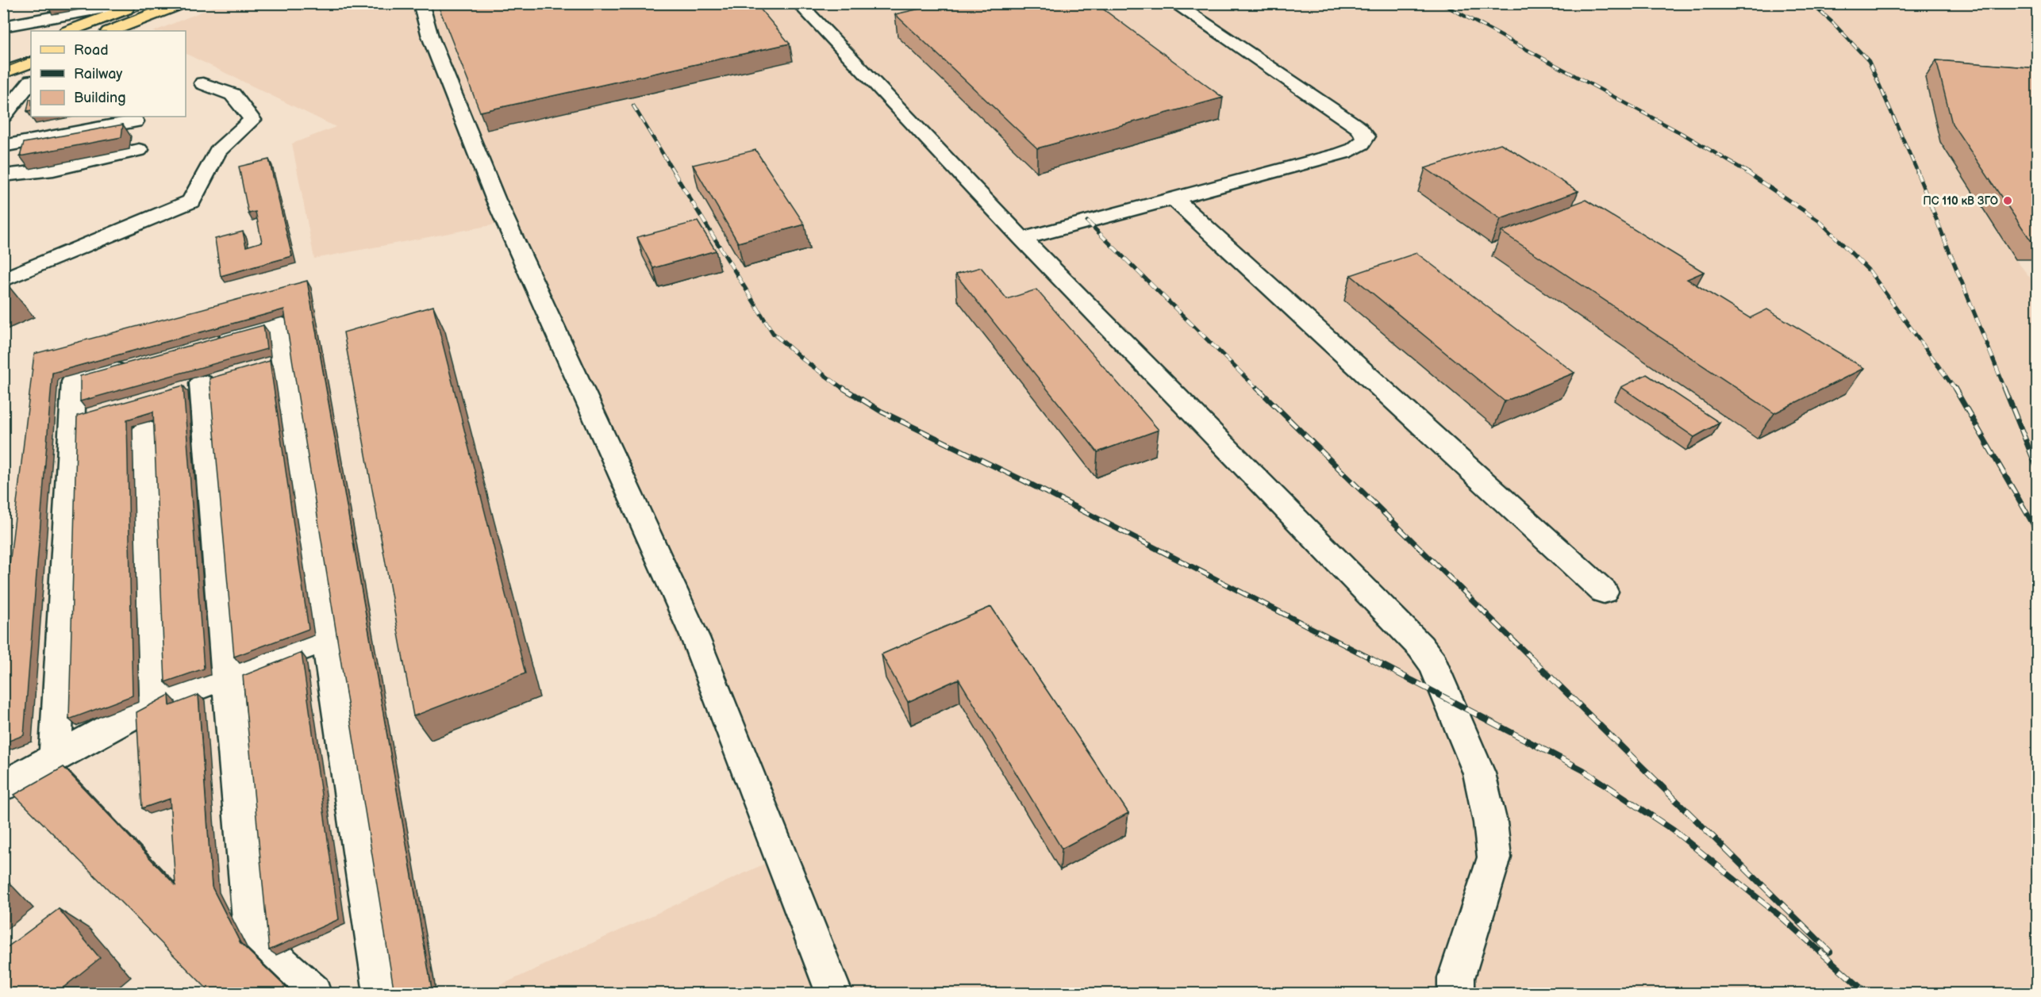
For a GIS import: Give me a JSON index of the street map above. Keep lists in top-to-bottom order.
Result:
{
  "places": ["ПС 110 кВ ЗГО"],
  "legend": ["Road", "Railway", "Building"]
}
